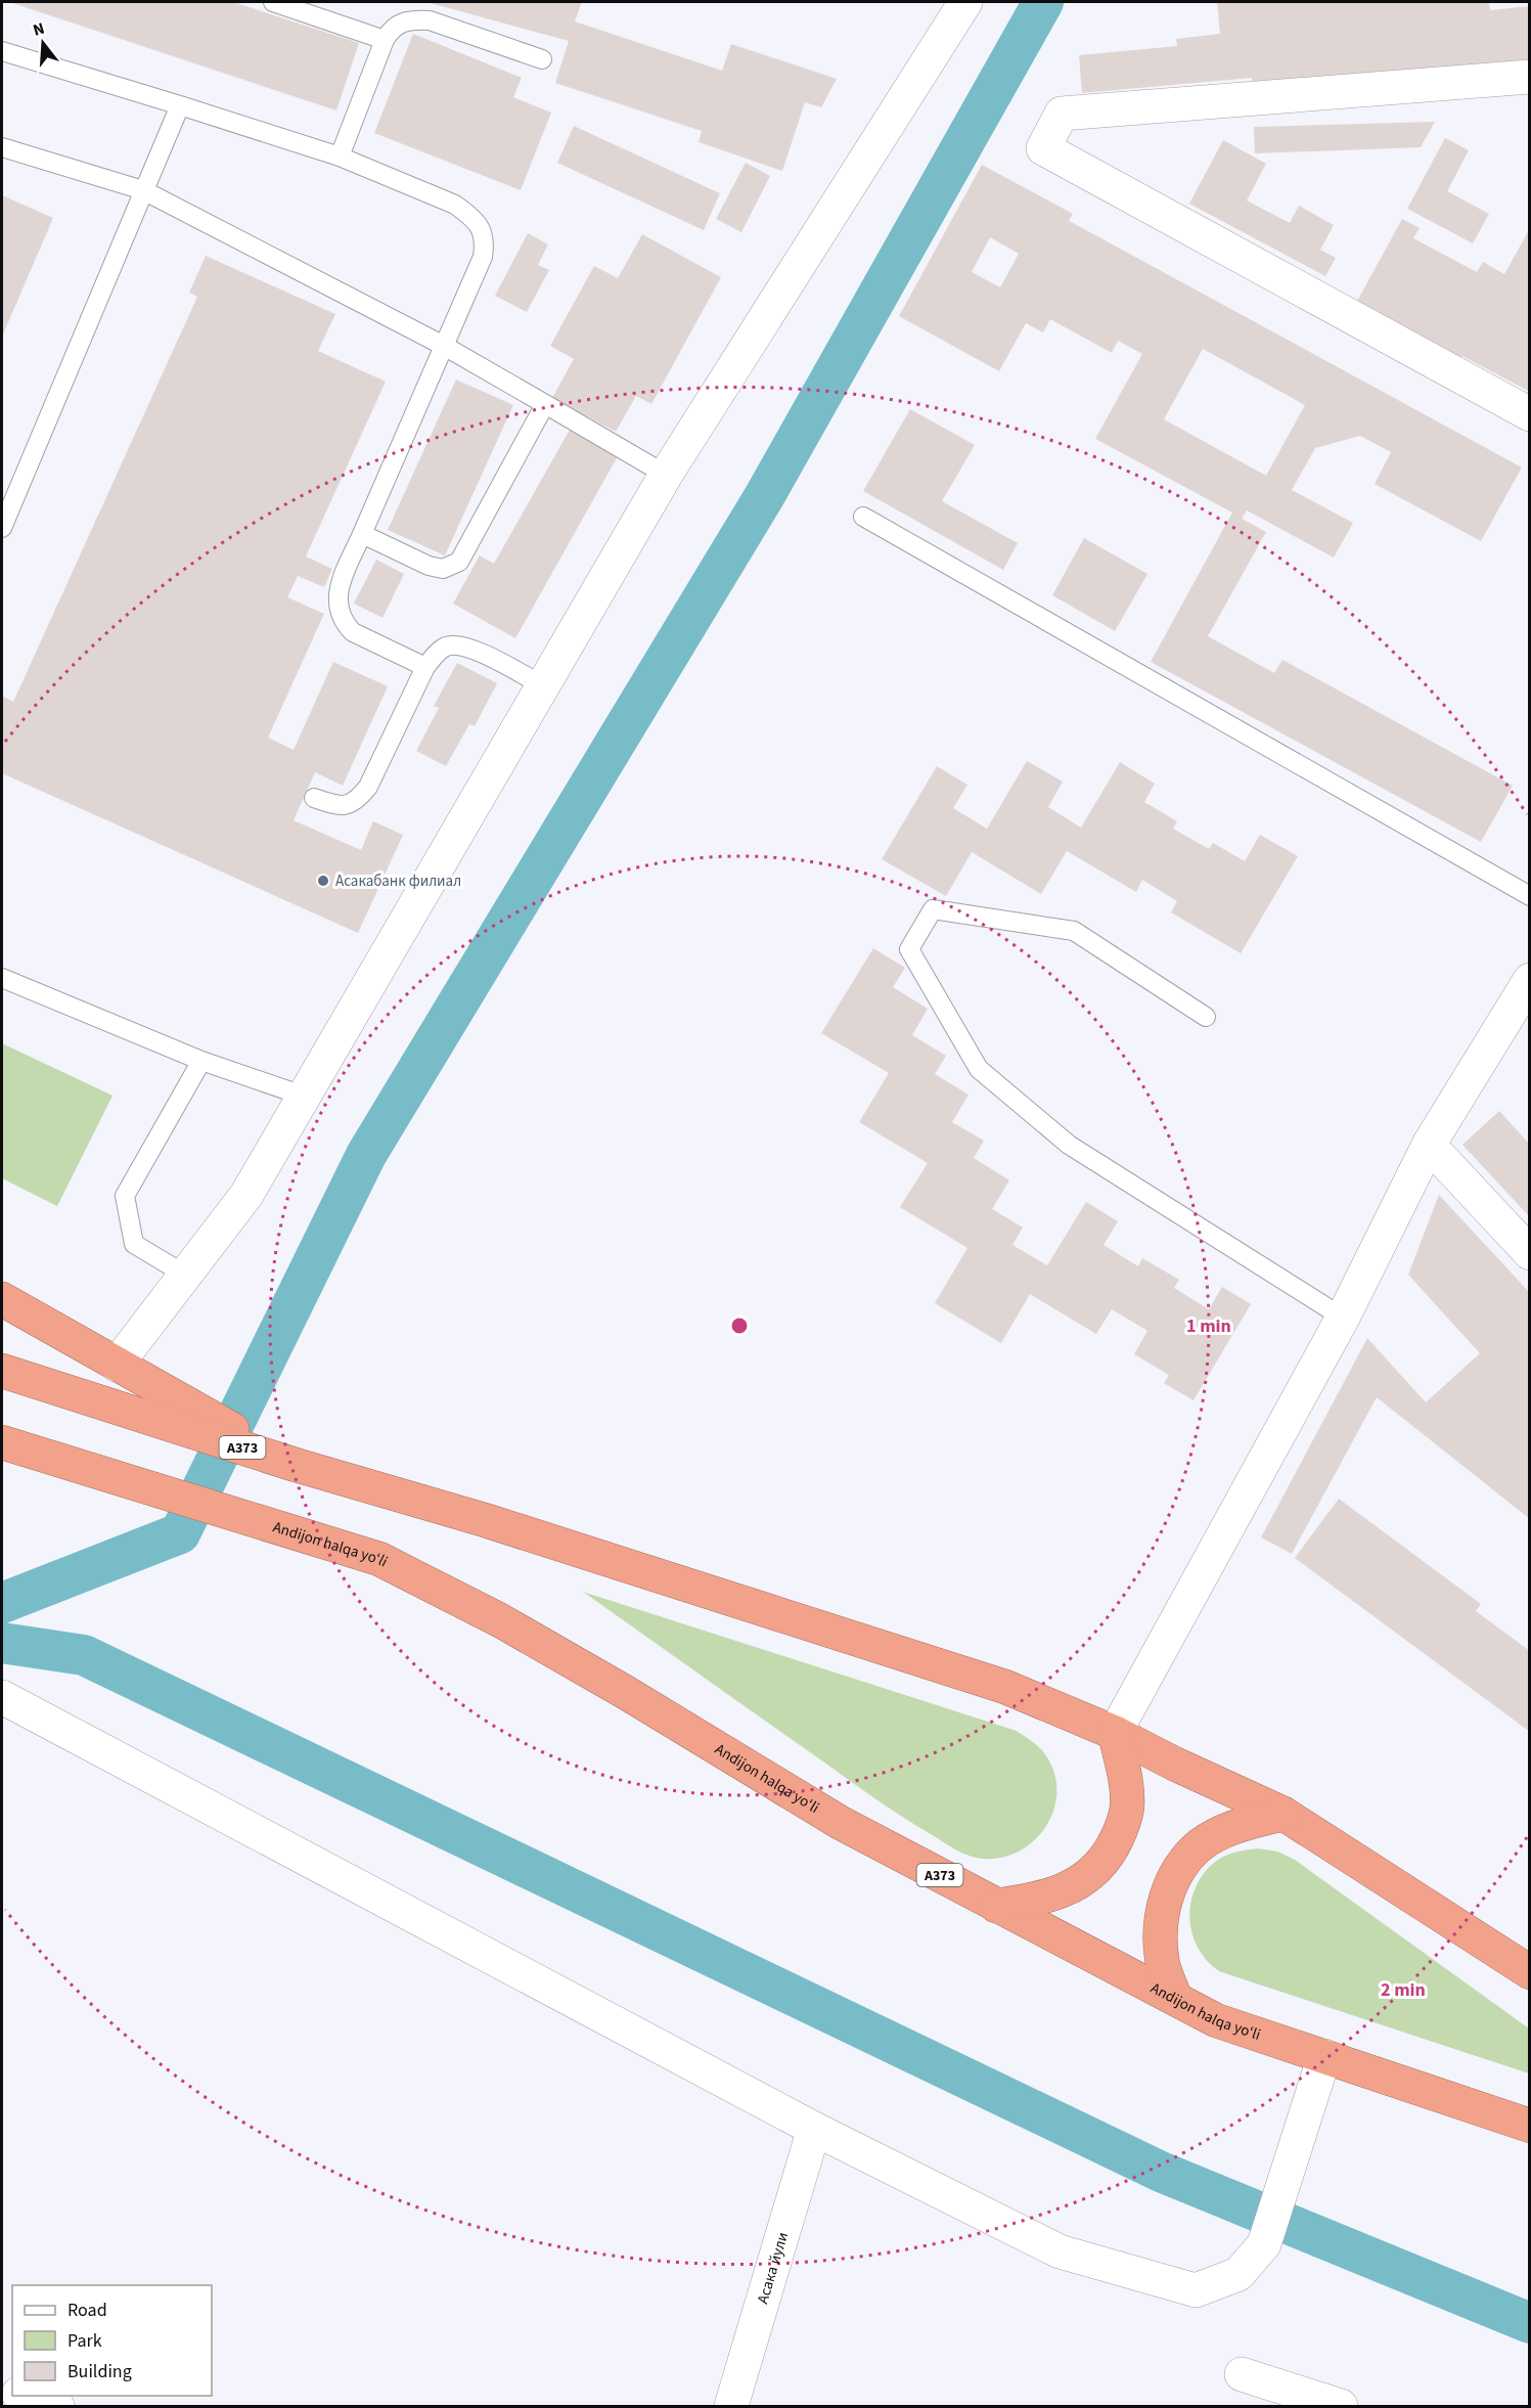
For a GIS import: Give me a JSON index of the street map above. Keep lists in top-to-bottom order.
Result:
{
  "streets": {
    "highway": ["A373", "Andijon halqa yo‘li"],
    "street": ["Асака йули"]
  },
  "places": ["Асакабанк филиал"],
  "legend": ["Road", "Park", "Building"],
  "north": "top",
  "rings": ["1 min", "2 min"]
}
